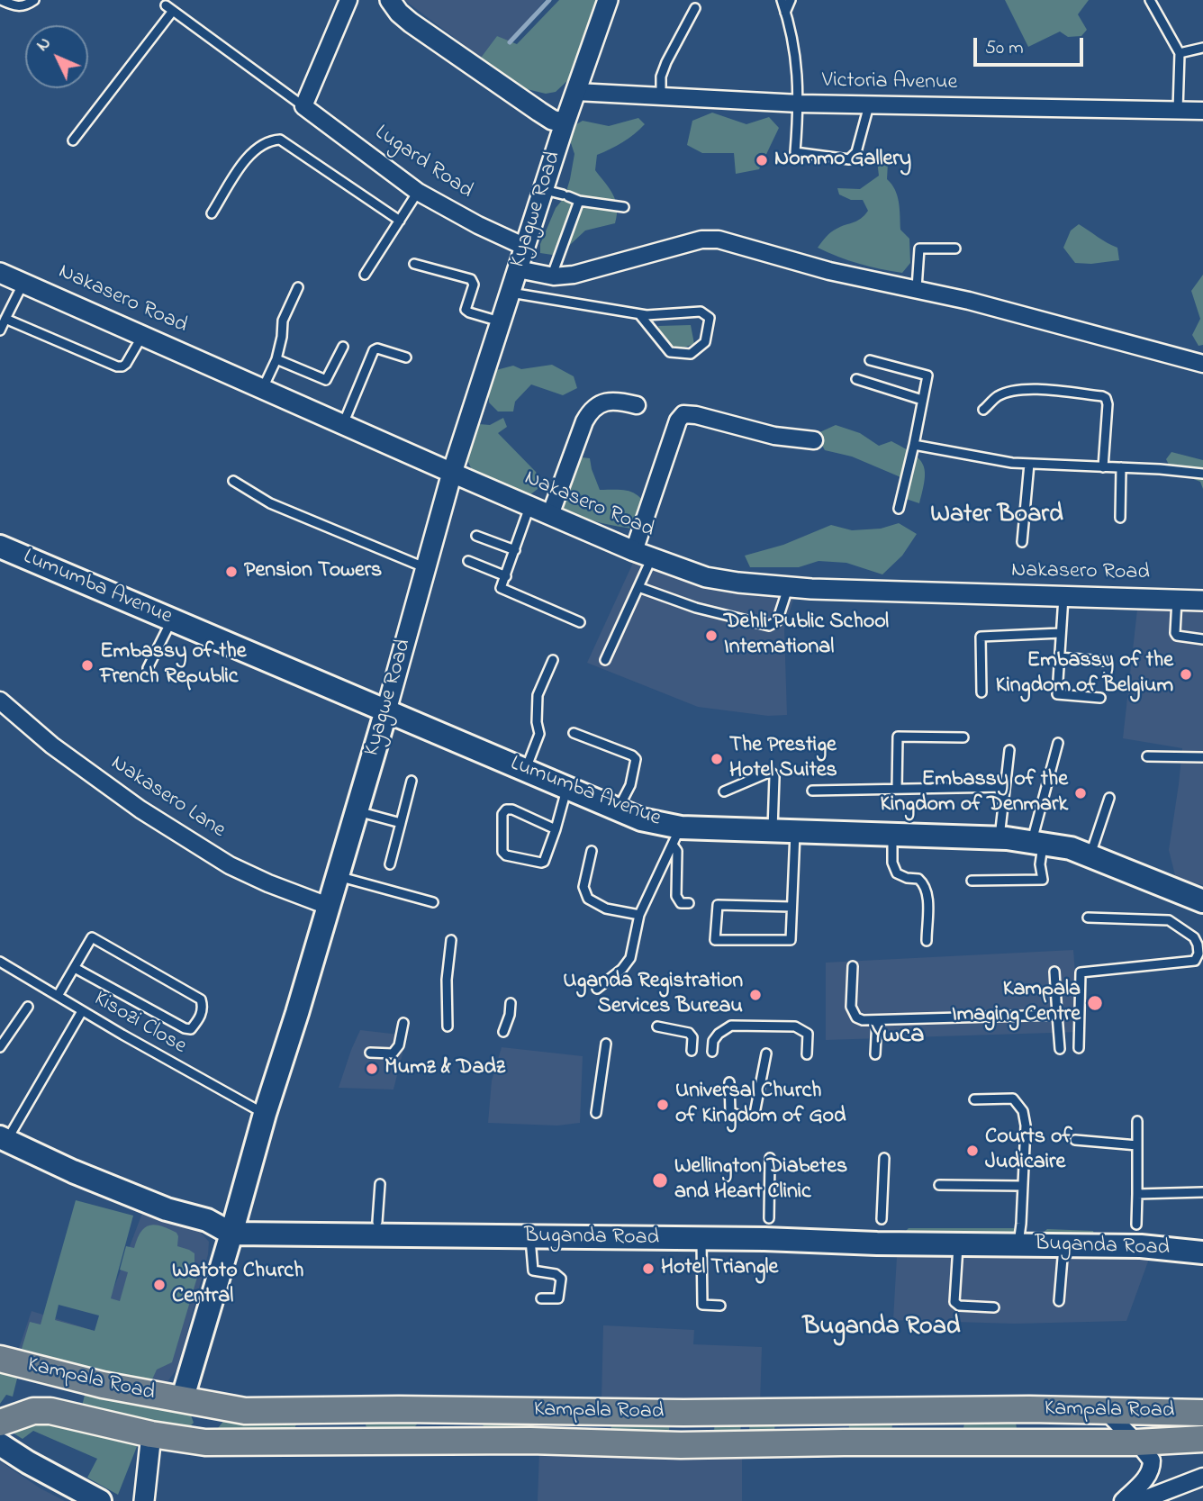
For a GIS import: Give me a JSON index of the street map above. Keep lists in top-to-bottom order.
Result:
{
  "streets": {
    "main road": [
      "Kyagwe Road",
      "Lumumba Avenue",
      "Buganda Road",
      "Kampala Road"
    ],
    "street": [
      "Victoria Avenue",
      "Lugard Road",
      "Nakasero Road",
      "Nakasero Lane"
    ],
    "lane": ["Kisozi Close"]
  },
  "crossings": [
    ["Victoria Avenue", "Kyagwe Road"],
    ["Lugard Road", "Kyagwe Road"],
    ["Kyagwe Road", "Nakasero Road"],
    ["Kyagwe Road", "Lumumba Avenue"],
    ["Kyagwe Road", "Nakasero Lane"],
    ["Kyagwe Road", "Kisozi Close"],
    ["Kyagwe Road", "Buganda Road"],
    ["Kyagwe Road", "Kampala Road"]
  ],
  "districts": ["Water Board", "Ywca", "Buganda Road"],
  "places": [
    "Nommo Gallery",
    "Pension Towers",
    "Dehli Public School International",
    "Embassy of the French Republic",
    "Embassy of the Kingdom of Belgium",
    "The Prestige Hotel Suites",
    "Embassy of the Kingdom of Denmark",
    "Uganda Registration Services Bureau",
    "Kampala Imaging Centre",
    "Mumz & Dadz",
    "Universal Church of Kingdom of God",
    "Courts of Judicaire",
    "Wellington Diabetes and Heart Clinic",
    "Hotel Triangle",
    "Watoto Church Central"
  ],
  "scale_bar": "50 m",
  "north": "top left"
}
